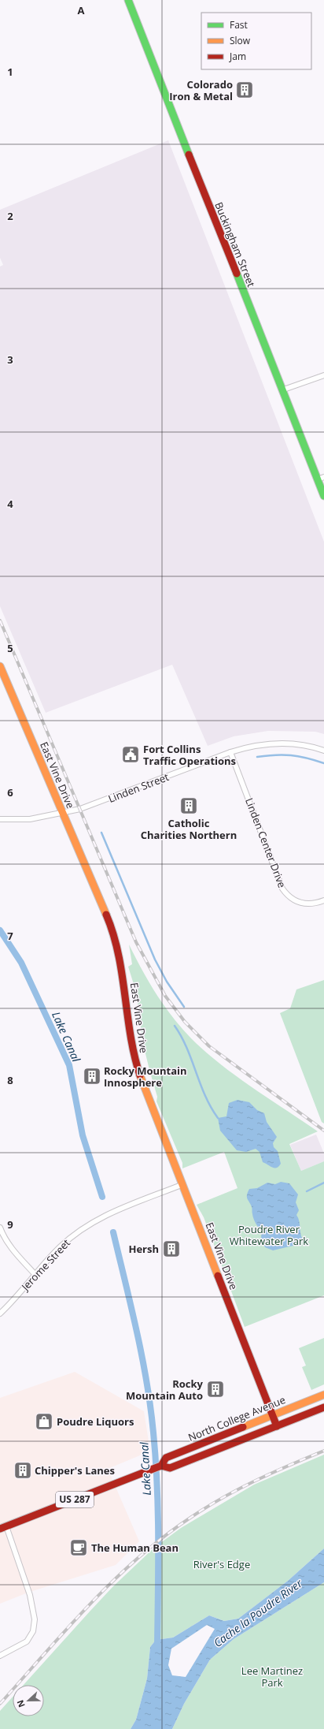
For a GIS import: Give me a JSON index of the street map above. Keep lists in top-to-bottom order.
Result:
{
  "streets": {
    "main road": [
      "Buckingham Street",
      "East Vine Drive",
      "North College Avenue",
      "US 287"
    ],
    "street": ["Linden Street", "Linden Center Drive", "Jerome Street"]
  },
  "crossings": [
    ["East Vine Drive", "Linden Street"],
    ["East Vine Drive", "Jerome Street"],
    ["East Vine Drive", "North College Avenue"],
    ["Linden Street", "Linden Center Drive"]
  ],
  "water": ["Lake Canal", "Cache la Poudre River"],
  "parks": ["Poudre River Whitewater Park", "River's Edge", "Lee Martinez Park"],
  "places": {
    "building": [
      "Colorado Iron & Metal",
      "Catholic Charities Northern",
      "Rocky Mountain Innosphere",
      "Hersh",
      "Rocky Mountain Auto",
      "Chipper's Lanes"
    ],
    "public building": ["Fort Collins Traffic Operations"],
    "shop": ["Poudre Liquors"],
    "cafe": ["The Human Bean"]
  },
  "legend": ["Fast", "Slow", "Jam"],
  "north": "left",
  "grid": {
    "columns": ["A"],
    "rows": [
      "1",
      "2",
      "3",
      "4",
      "5",
      "6",
      "7",
      "8",
      "9"
    ]
  }
}
